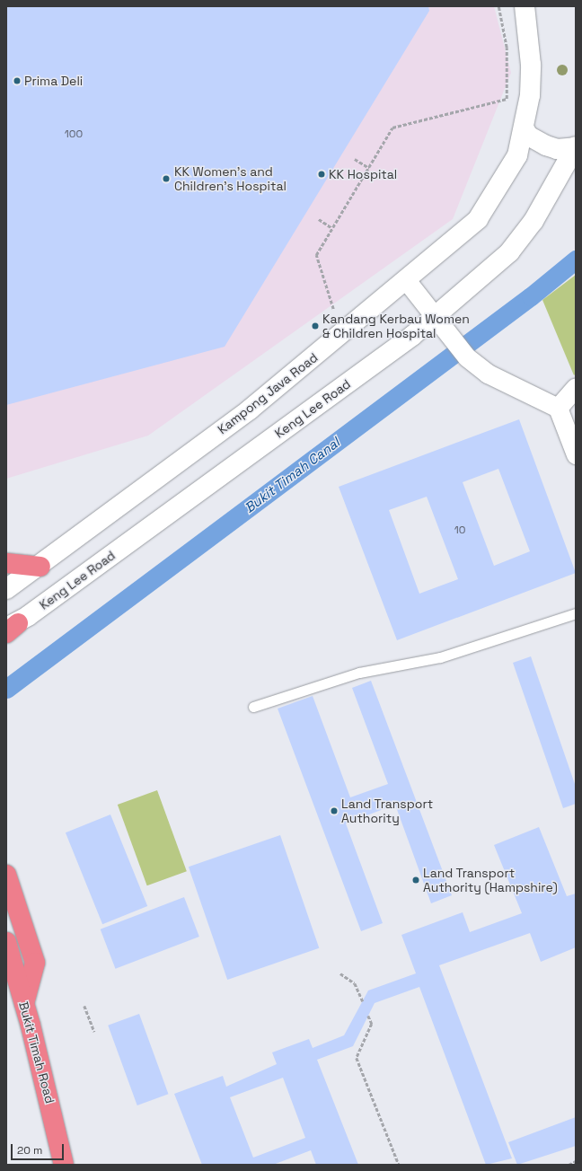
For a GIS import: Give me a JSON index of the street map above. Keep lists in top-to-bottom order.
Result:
{
  "streets": {
    "highway": ["Bukit Timah Road"],
    "main road": ["Kampong Java Road", "Keng Lee Road"]
  },
  "water": ["Bukit Timah Canal"],
  "places": [
    "Prima Deli",
    "KK Hospital",
    "KK Women's and Children's Hospital",
    "Kandang Kerbau Women & Children Hospital",
    "Land Transport Authority",
    "Land Transport Authority (Hampshire)"
  ],
  "house_numbers": ["100", "10"],
  "scale_bar": "20 m"
}
